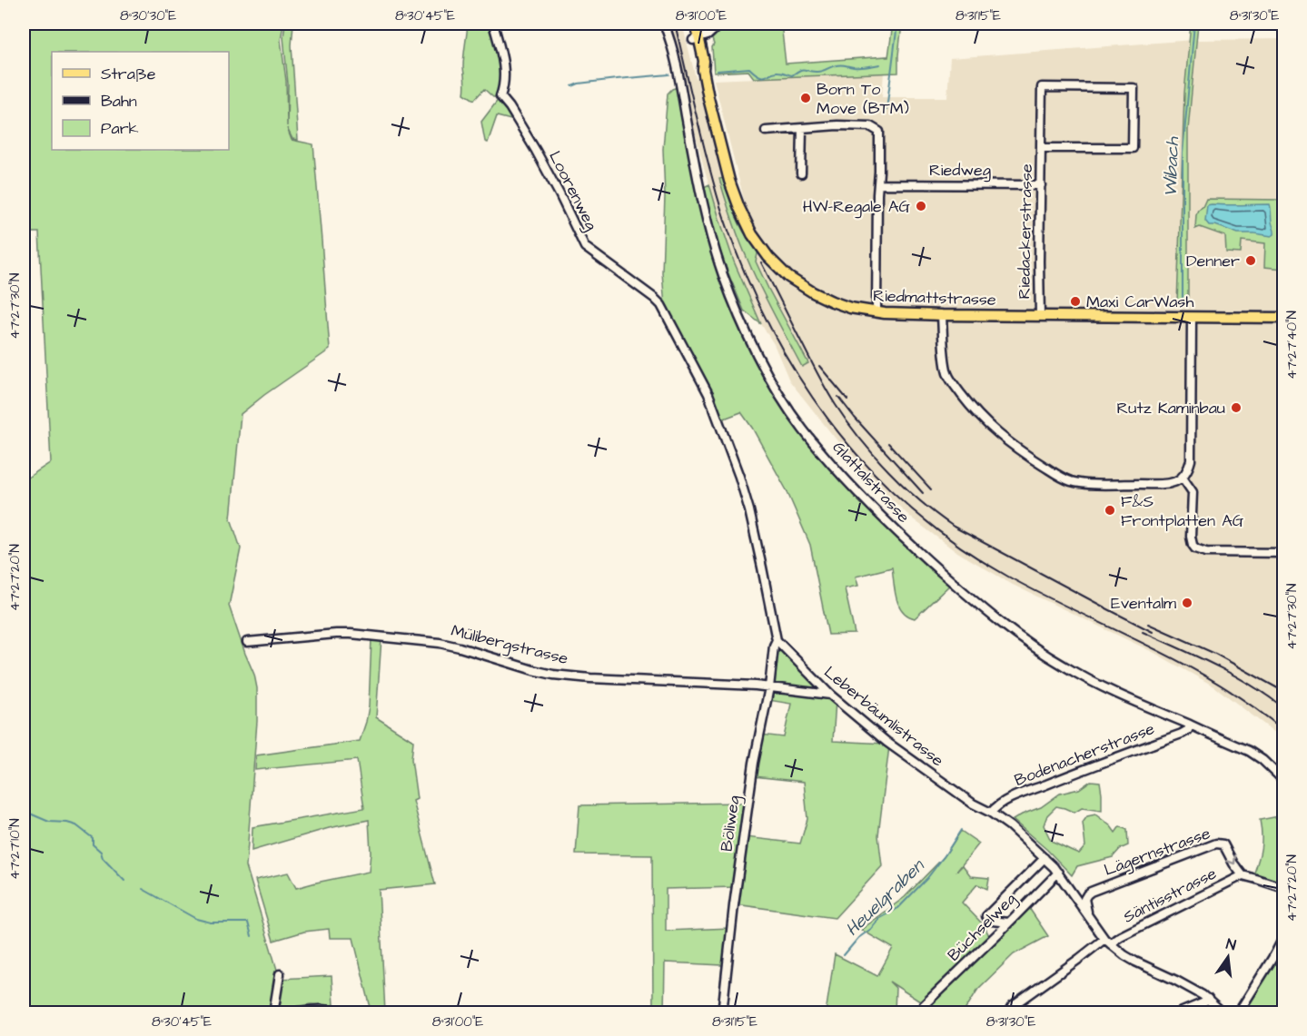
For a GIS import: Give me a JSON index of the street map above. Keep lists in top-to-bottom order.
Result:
{
  "streets": {
    "main road": ["Riedmattstrasse"],
    "street": [
      "Riedweg",
      "Loorenweg",
      "Riedackerstrasse",
      "Glattalstrasse",
      "Mülibergstrasse",
      "Leberbäumlistrasse",
      "Bodenacherstrasse",
      "Böliweg",
      "Lägernstrasse",
      "Säntisstrasse",
      "Büchselweg"
    ]
  },
  "crossings": [
    ["Riedweg", "Riedackerstrasse"],
    ["Loorenweg", "Leberbäumlistrasse"],
    ["Loorenweg", "Böliweg"],
    ["Riedackerstrasse", "Riedmattstrasse"],
    ["Glattalstrasse", "Bodenacherstrasse"],
    ["Mülibergstrasse", "Leberbäumlistrasse"],
    ["Mülibergstrasse", "Böliweg"],
    ["Leberbäumlistrasse", "Bodenacherstrasse"],
    ["Leberbäumlistrasse", "Böliweg"],
    ["Leberbäumlistrasse", "Lägernstrasse"],
    ["Leberbäumlistrasse", "Säntisstrasse"],
    ["Leberbäumlistrasse", "Büchselweg"],
    ["Lägernstrasse", "Säntisstrasse"]
  ],
  "water": ["Wibach", "Heuelgraben"],
  "places": [
    "Born To Move (BTM)",
    "HW-Regale AG",
    "Denner",
    "Maxi CarWash",
    "Rutz Kaminbau",
    "F&S Frontplatten AG",
    "Eventalm"
  ],
  "legend": ["Straße", "Bahn", "Park"],
  "north": "top",
  "coordinates": [
    "8°30'30\"E",
    "8°30'45\"E",
    "8°31'00\"E",
    "8°31'15\"E",
    "8°31'30\"E",
    "47°27'30\"N",
    "47°27'40\"N",
    "47°27'20\"N",
    "47°27'10\"N"
  ]
}
